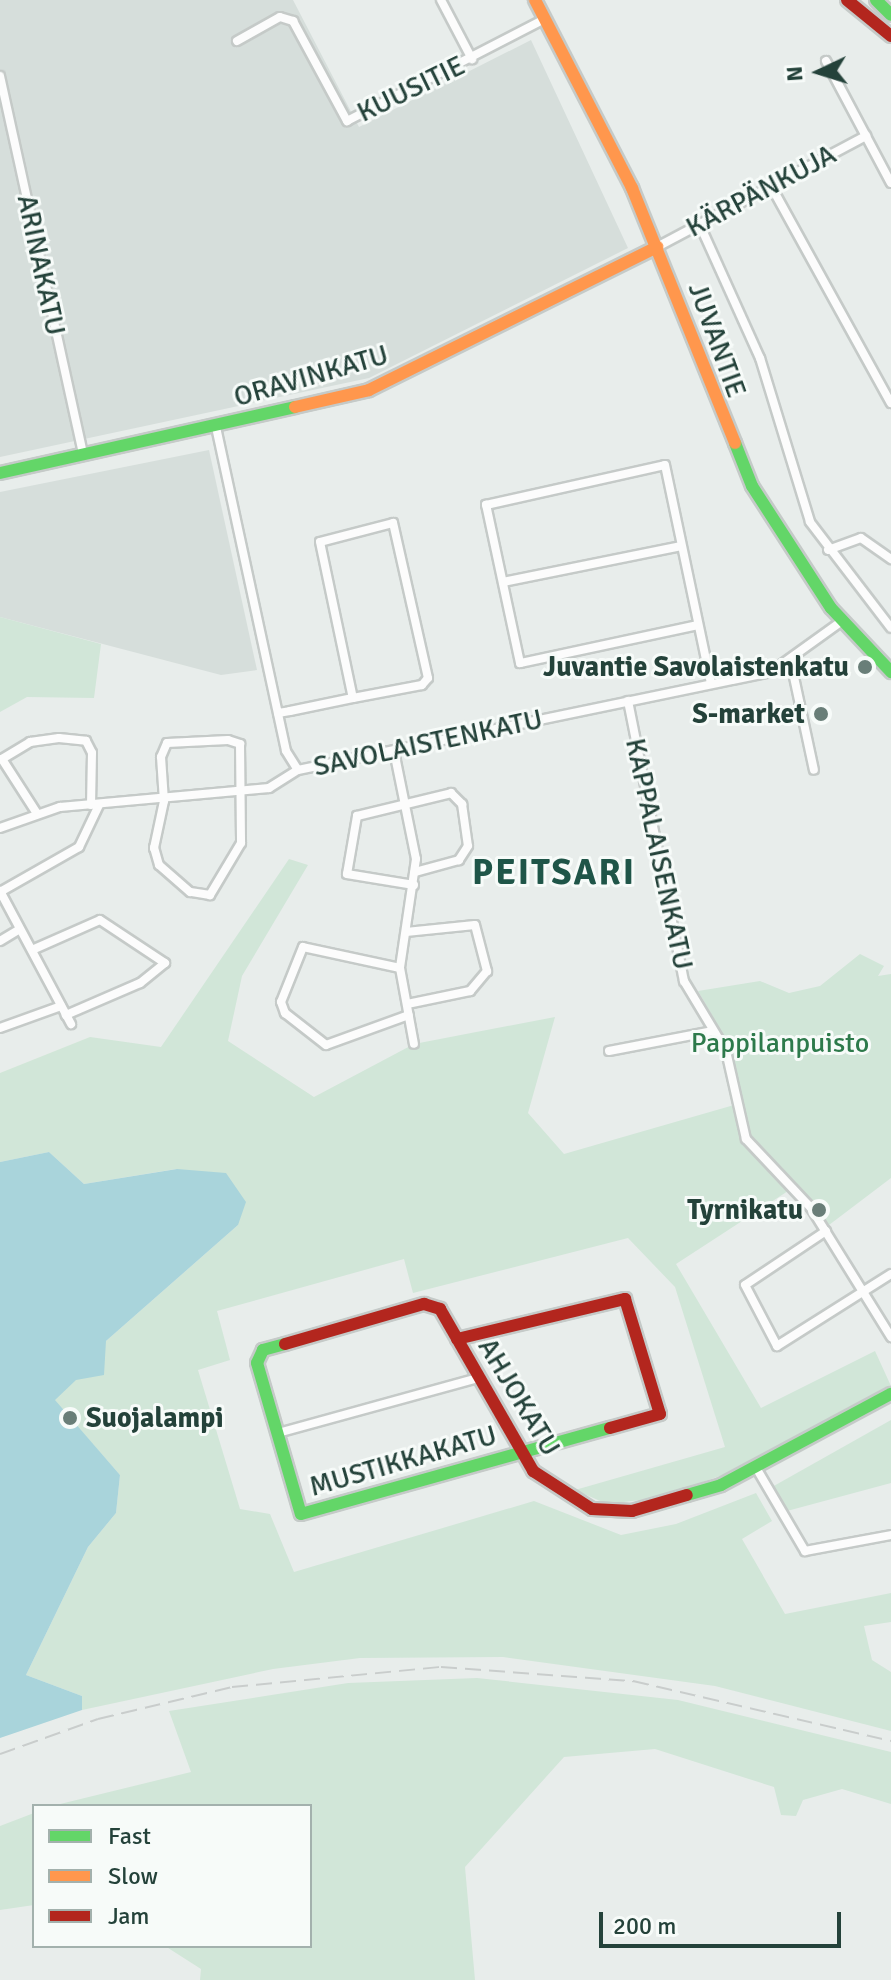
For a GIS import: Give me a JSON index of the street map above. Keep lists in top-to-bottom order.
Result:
{
  "streets": {
    "main road": [
      "JUVANTIE",
      "ORAVINKATU",
      "AHJOKATU",
      "MUSTIKKAKATU"
    ],
    "street": [
      "KUUSITIE",
      "KÄRPÄNKUJA",
      "ARINAKATU",
      "SAVOLAISTENKATU",
      "KAPPALAISENKATU"
    ]
  },
  "crossings": [
    ["KUUSITIE", "JUVANTIE"],
    ["KÄRPÄNKUJA", "JUVANTIE"],
    ["KÄRPÄNKUJA", "ORAVINKATU"],
    ["ARINAKATU", "ORAVINKATU"],
    ["JUVANTIE", "ORAVINKATU"],
    ["JUVANTIE", "SAVOLAISTENKATU"],
    ["ORAVINKATU", "SAVOLAISTENKATU"],
    ["SAVOLAISTENKATU", "KAPPALAISENKATU"],
    ["AHJOKATU", "MUSTIKKAKATU"]
  ],
  "districts": ["PEITSARI"],
  "parks": ["Pappilanpuisto"],
  "places": [
    "Juvantie Savolaistenkatu",
    "S-market",
    "Tyrnikatu",
    "Suojalampi"
  ],
  "legend": ["Fast", "Slow", "Jam"],
  "scale_bar": "200 m",
  "north": "left"
}
